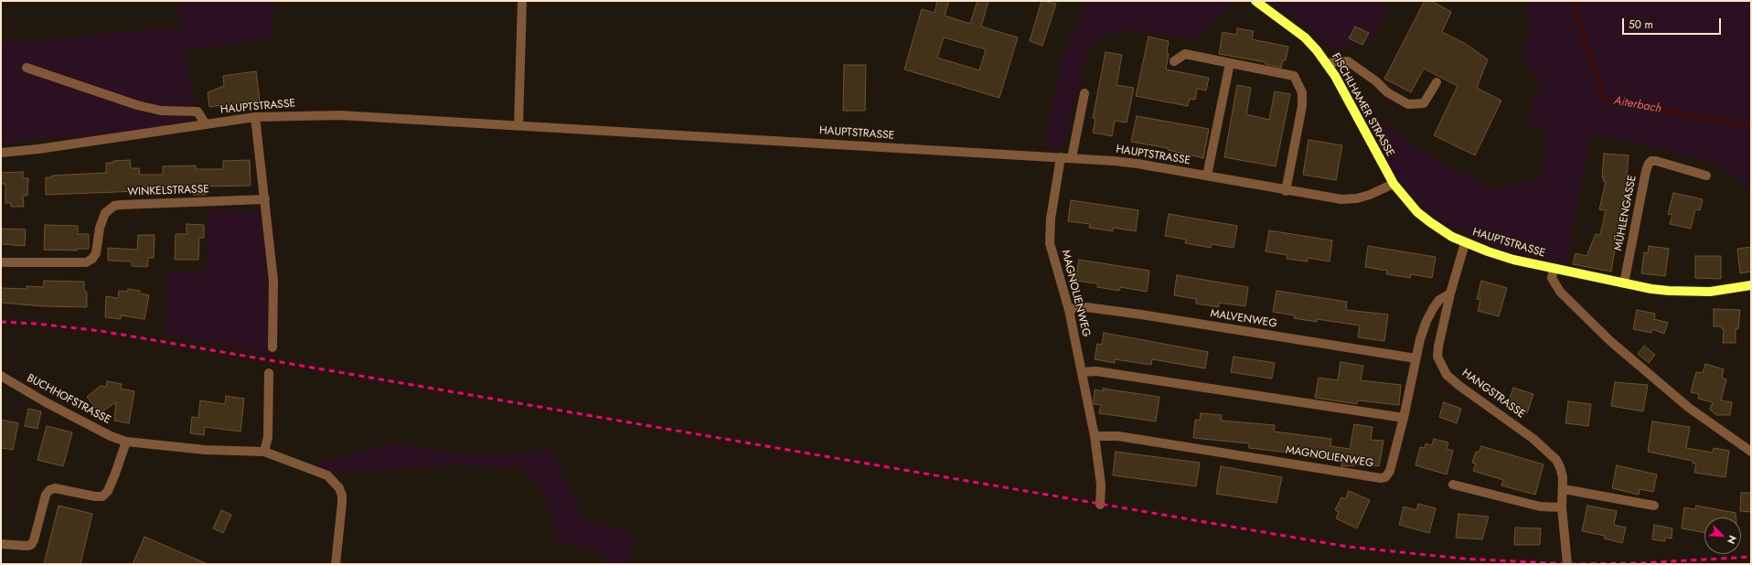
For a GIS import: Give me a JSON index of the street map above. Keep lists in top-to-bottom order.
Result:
{
  "streets": {
    "main road": ["FISCHLHAMER STRASSE", "HAUPTSTRASSE"],
    "street": [
      "WINKELSTRASSE",
      "MÜHLENGASSE",
      "MAGNOLIENWEG",
      "MALVENWEG",
      "HANGSTRASSE",
      "BUCHHOFSTRASSE"
    ]
  },
  "crossings": [
    ["FISCHLHAMER STRASSE", "HAUPTSTRASSE"],
    ["HAUPTSTRASSE", "MÜHLENGASSE"],
    ["HAUPTSTRASSE", "MAGNOLIENWEG"],
    ["HAUPTSTRASSE", "HANGSTRASSE"],
    ["MAGNOLIENWEG", "MALVENWEG"],
    ["MAGNOLIENWEG", "HANGSTRASSE"]
  ],
  "water": ["Aiterbach"],
  "scale_bar": "50 m",
  "north": "bottom right"
}
